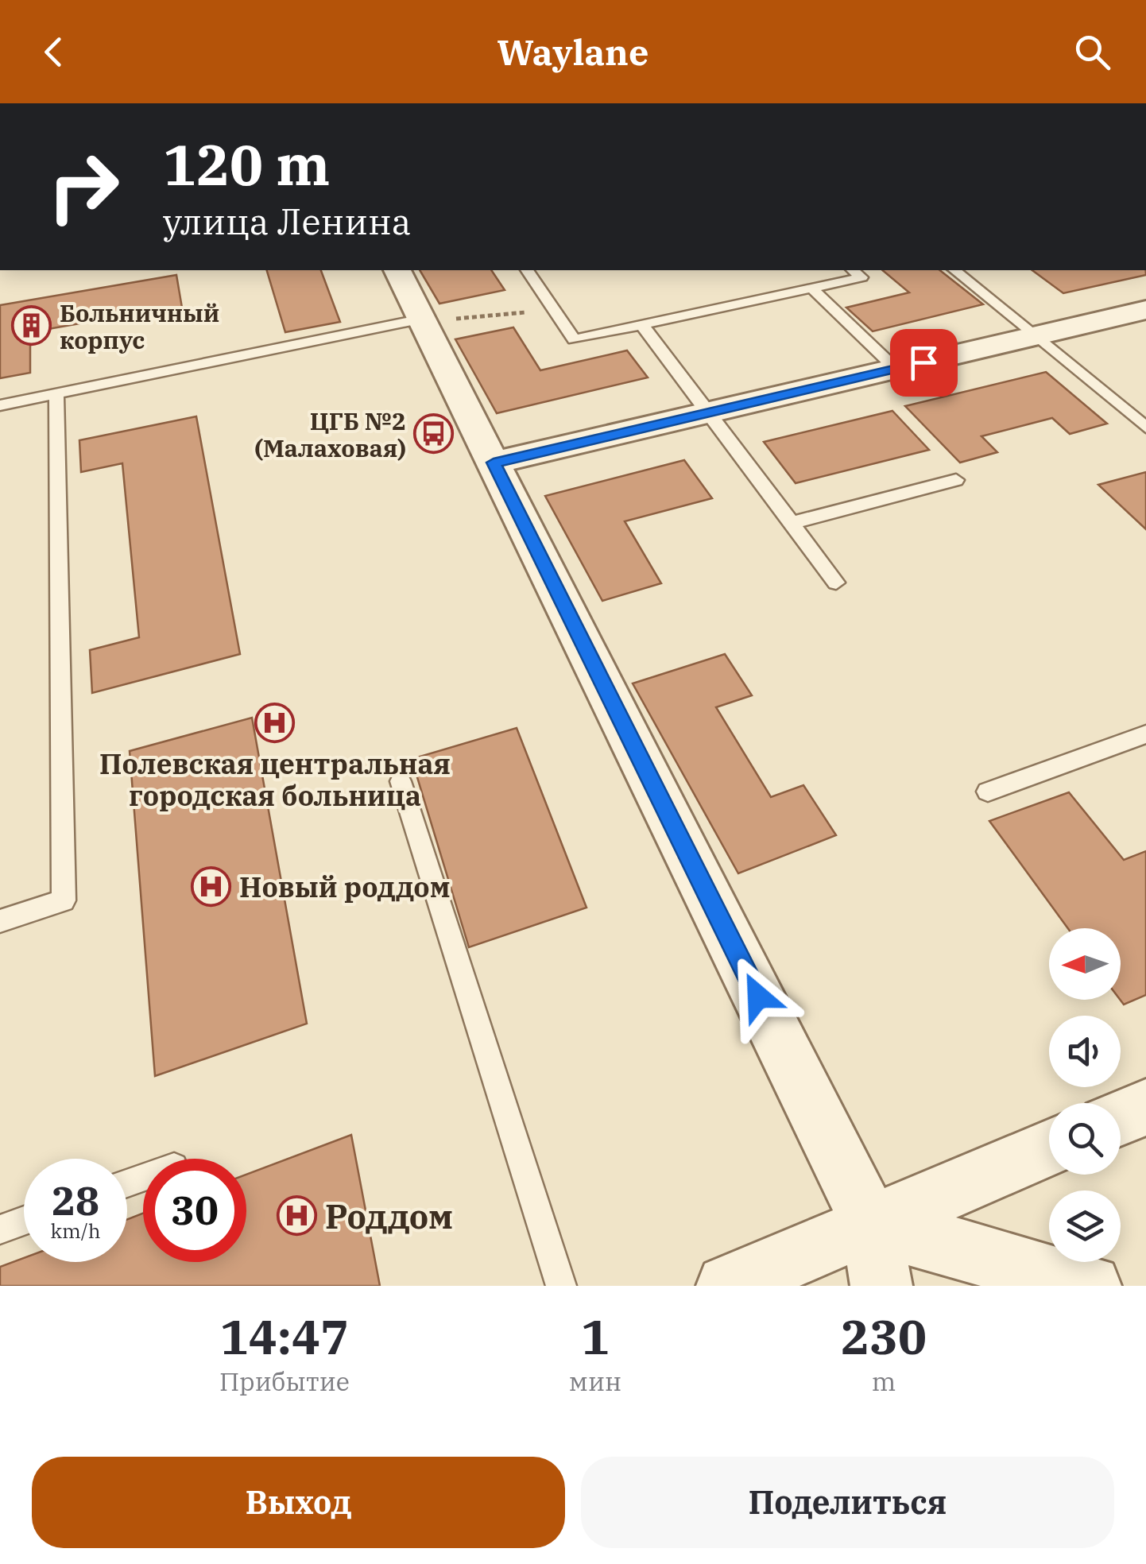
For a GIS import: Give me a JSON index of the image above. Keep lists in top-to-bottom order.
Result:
{
  "places": {
    "building": ["Больничный корпус"],
    "bus stop": ["ЦГБ №2 (Малаховая)"],
    "hospital": ["Полевская центральная городская больница", "Новый роддом", "Роддом"]
  },
  "north": "left",
  "page": {
    "header": "Waylane",
    "turn": ["120 m", "улица Ленина"],
    "speed": "28 km/h",
    "limit": "30",
    "eta": [
      "14:47",
      "Прибытие",
      "1",
      "мин",
      "230",
      "m"
    ],
    "buttons": ["Выход", "Поделиться"]
  }
}
